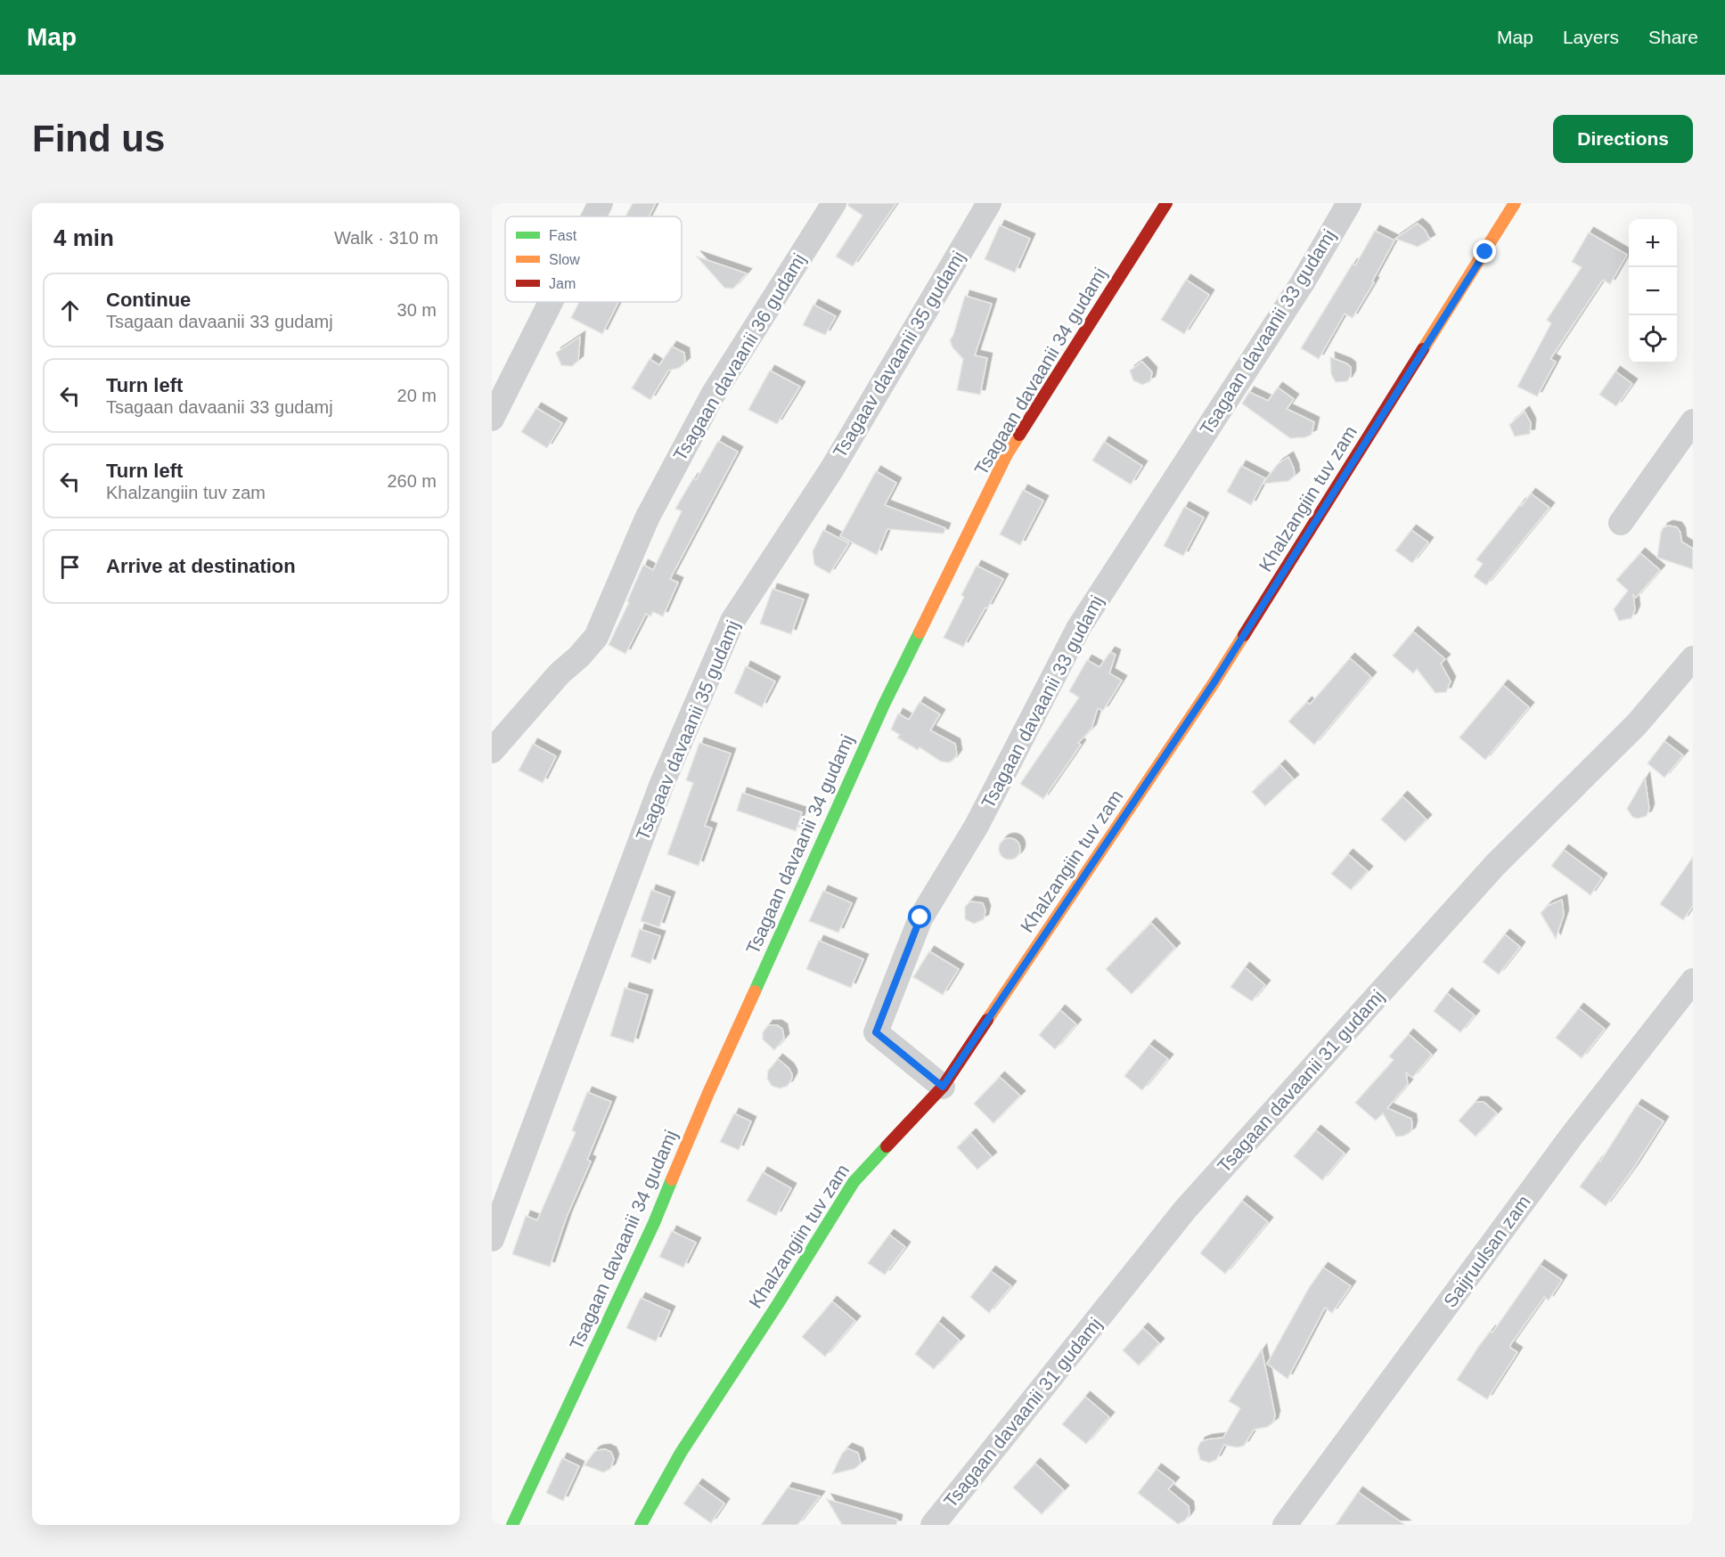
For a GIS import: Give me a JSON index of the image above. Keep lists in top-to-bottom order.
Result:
{
  "streets": {
    "street": [
      "Tsagaan davaanii 33 gudamj",
      "Tsagaav davaanii 35 gudamj",
      "Tsagaan davaanii 36 gudamj",
      "Tsagaan davaanii 34 gudamj",
      "Khalzangiin tuv zam",
      "Tsagaan davaanii 31 gudamj",
      "Saijruulsan zam"
    ]
  },
  "crossings": [
    ["Tsagaan davaanii 33 gudamj", "Khalzangiin tuv zam"]
  ],
  "legend": ["Fast", "Slow", "Jam"],
  "page": {
    "header": "Map",
    "nav": ["Map", "Layers", "Share"],
    "buttons": "Directions",
    "title": "Find us",
    "heading": ["4 min", "Walk · 310 m"],
    "map_buttons": ["+", "−"],
    "list": [
      ["Continue", "Tsagaan davaanii 33 gudamj", "30 m"],
      ["Turn left", "Tsagaan davaanii 33 gudamj", "20 m"],
      ["Turn left", "Khalzangiin tuv zam", "260 m"],
      "Arrive at destination"
    ]
  }
}
